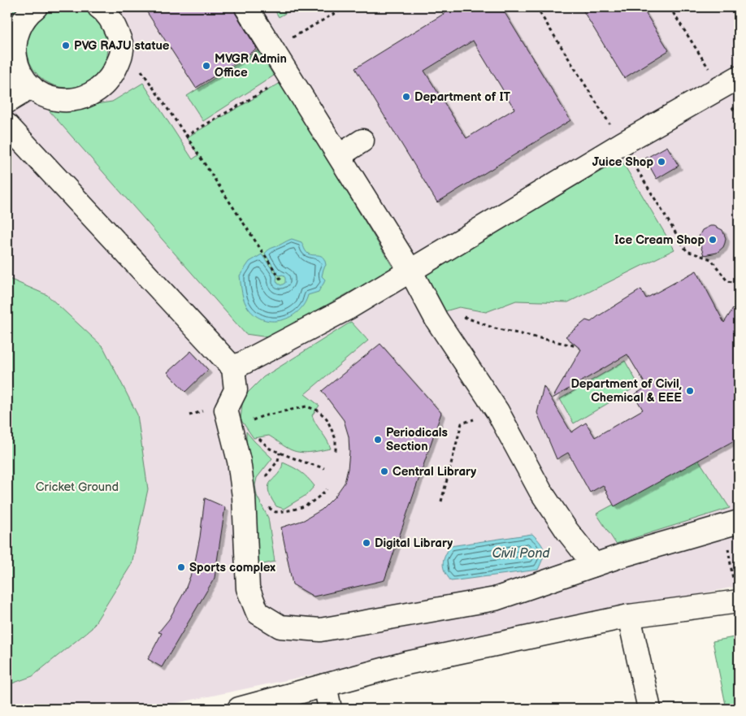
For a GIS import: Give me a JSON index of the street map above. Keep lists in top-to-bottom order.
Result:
{
  "water": ["Civil Pond"],
  "parks": ["Cricket Ground"],
  "places": [
    "PVG RAJU statue",
    "MVGR Admin Office",
    "Department of IT",
    "Juice Shop",
    "Ice Cream Shop",
    "Department of Civil, Chemical & EEE",
    "Periodicals Section",
    "Central Library",
    "Digital Library",
    "Sports complex"
  ]
}
